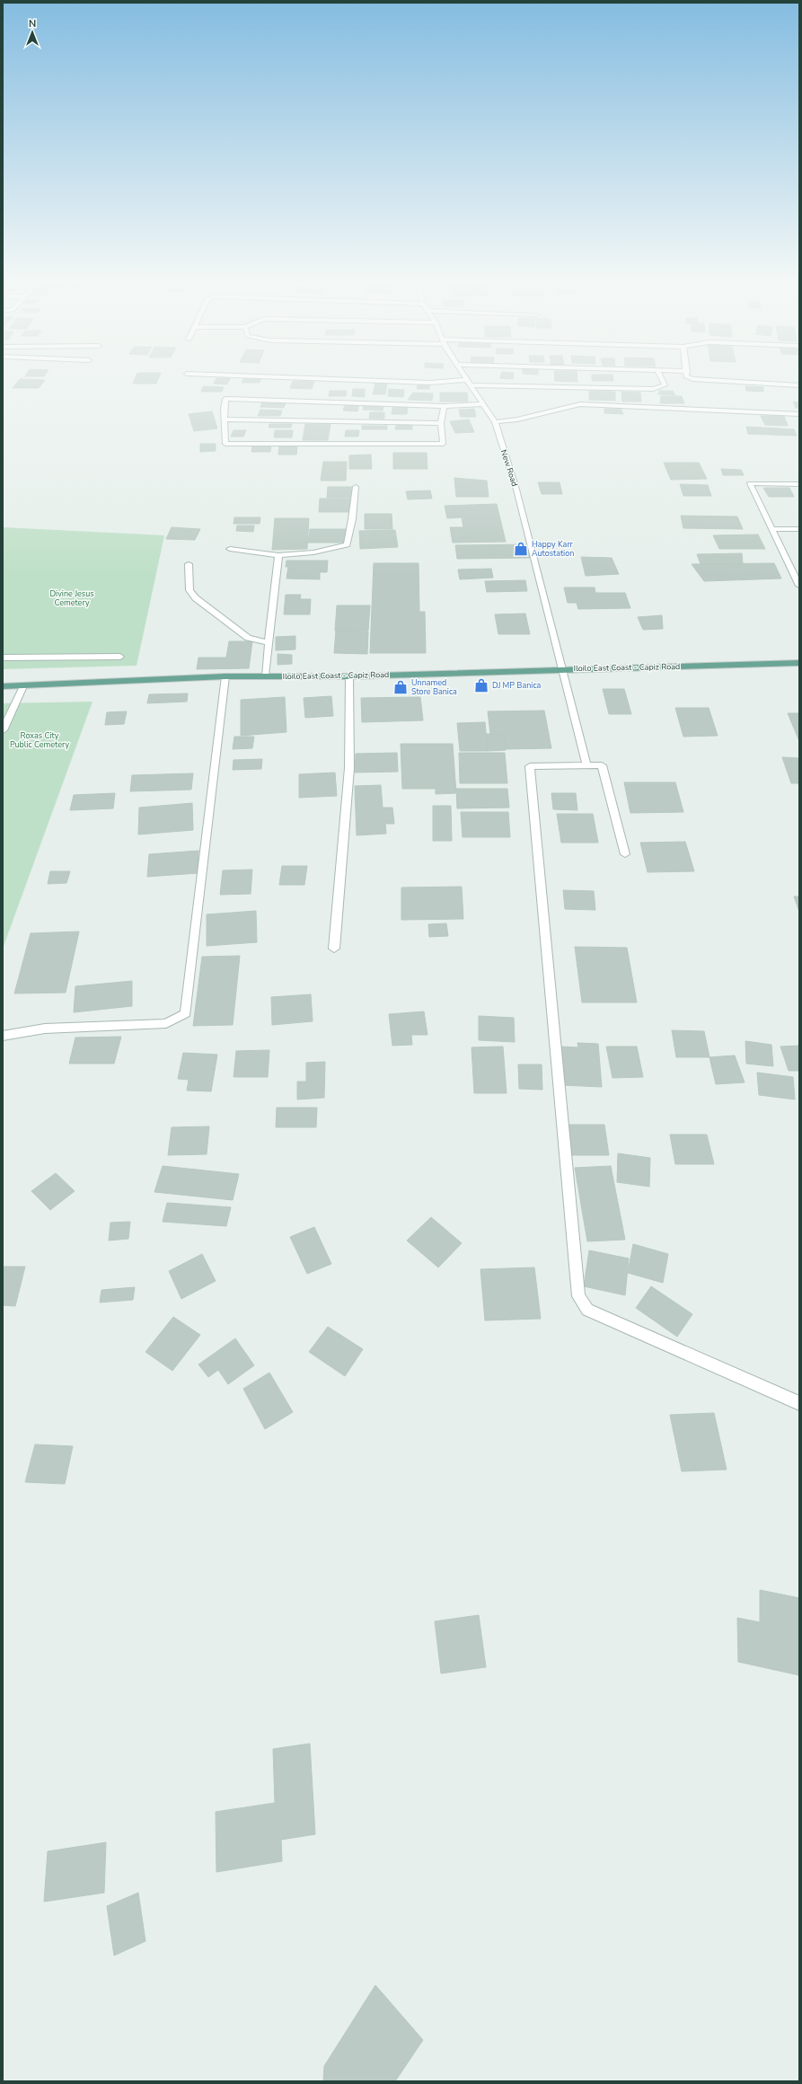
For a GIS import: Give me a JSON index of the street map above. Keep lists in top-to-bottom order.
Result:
{
  "streets": {
    "main road": ["Iloilo East Coast - Capiz Road"],
    "street": ["New Road"]
  },
  "crossings": [
    ["New Road", "Iloilo East Coast - Capiz Road"]
  ],
  "parks": ["Divine Jesus Cemetery", "Roxas City Public Cemetery"],
  "places": {
    "shop": ["Happy Karr Autostation", "DJ MP Banica", "Unnamed Store Banica"]
  },
  "north": "top"
}
